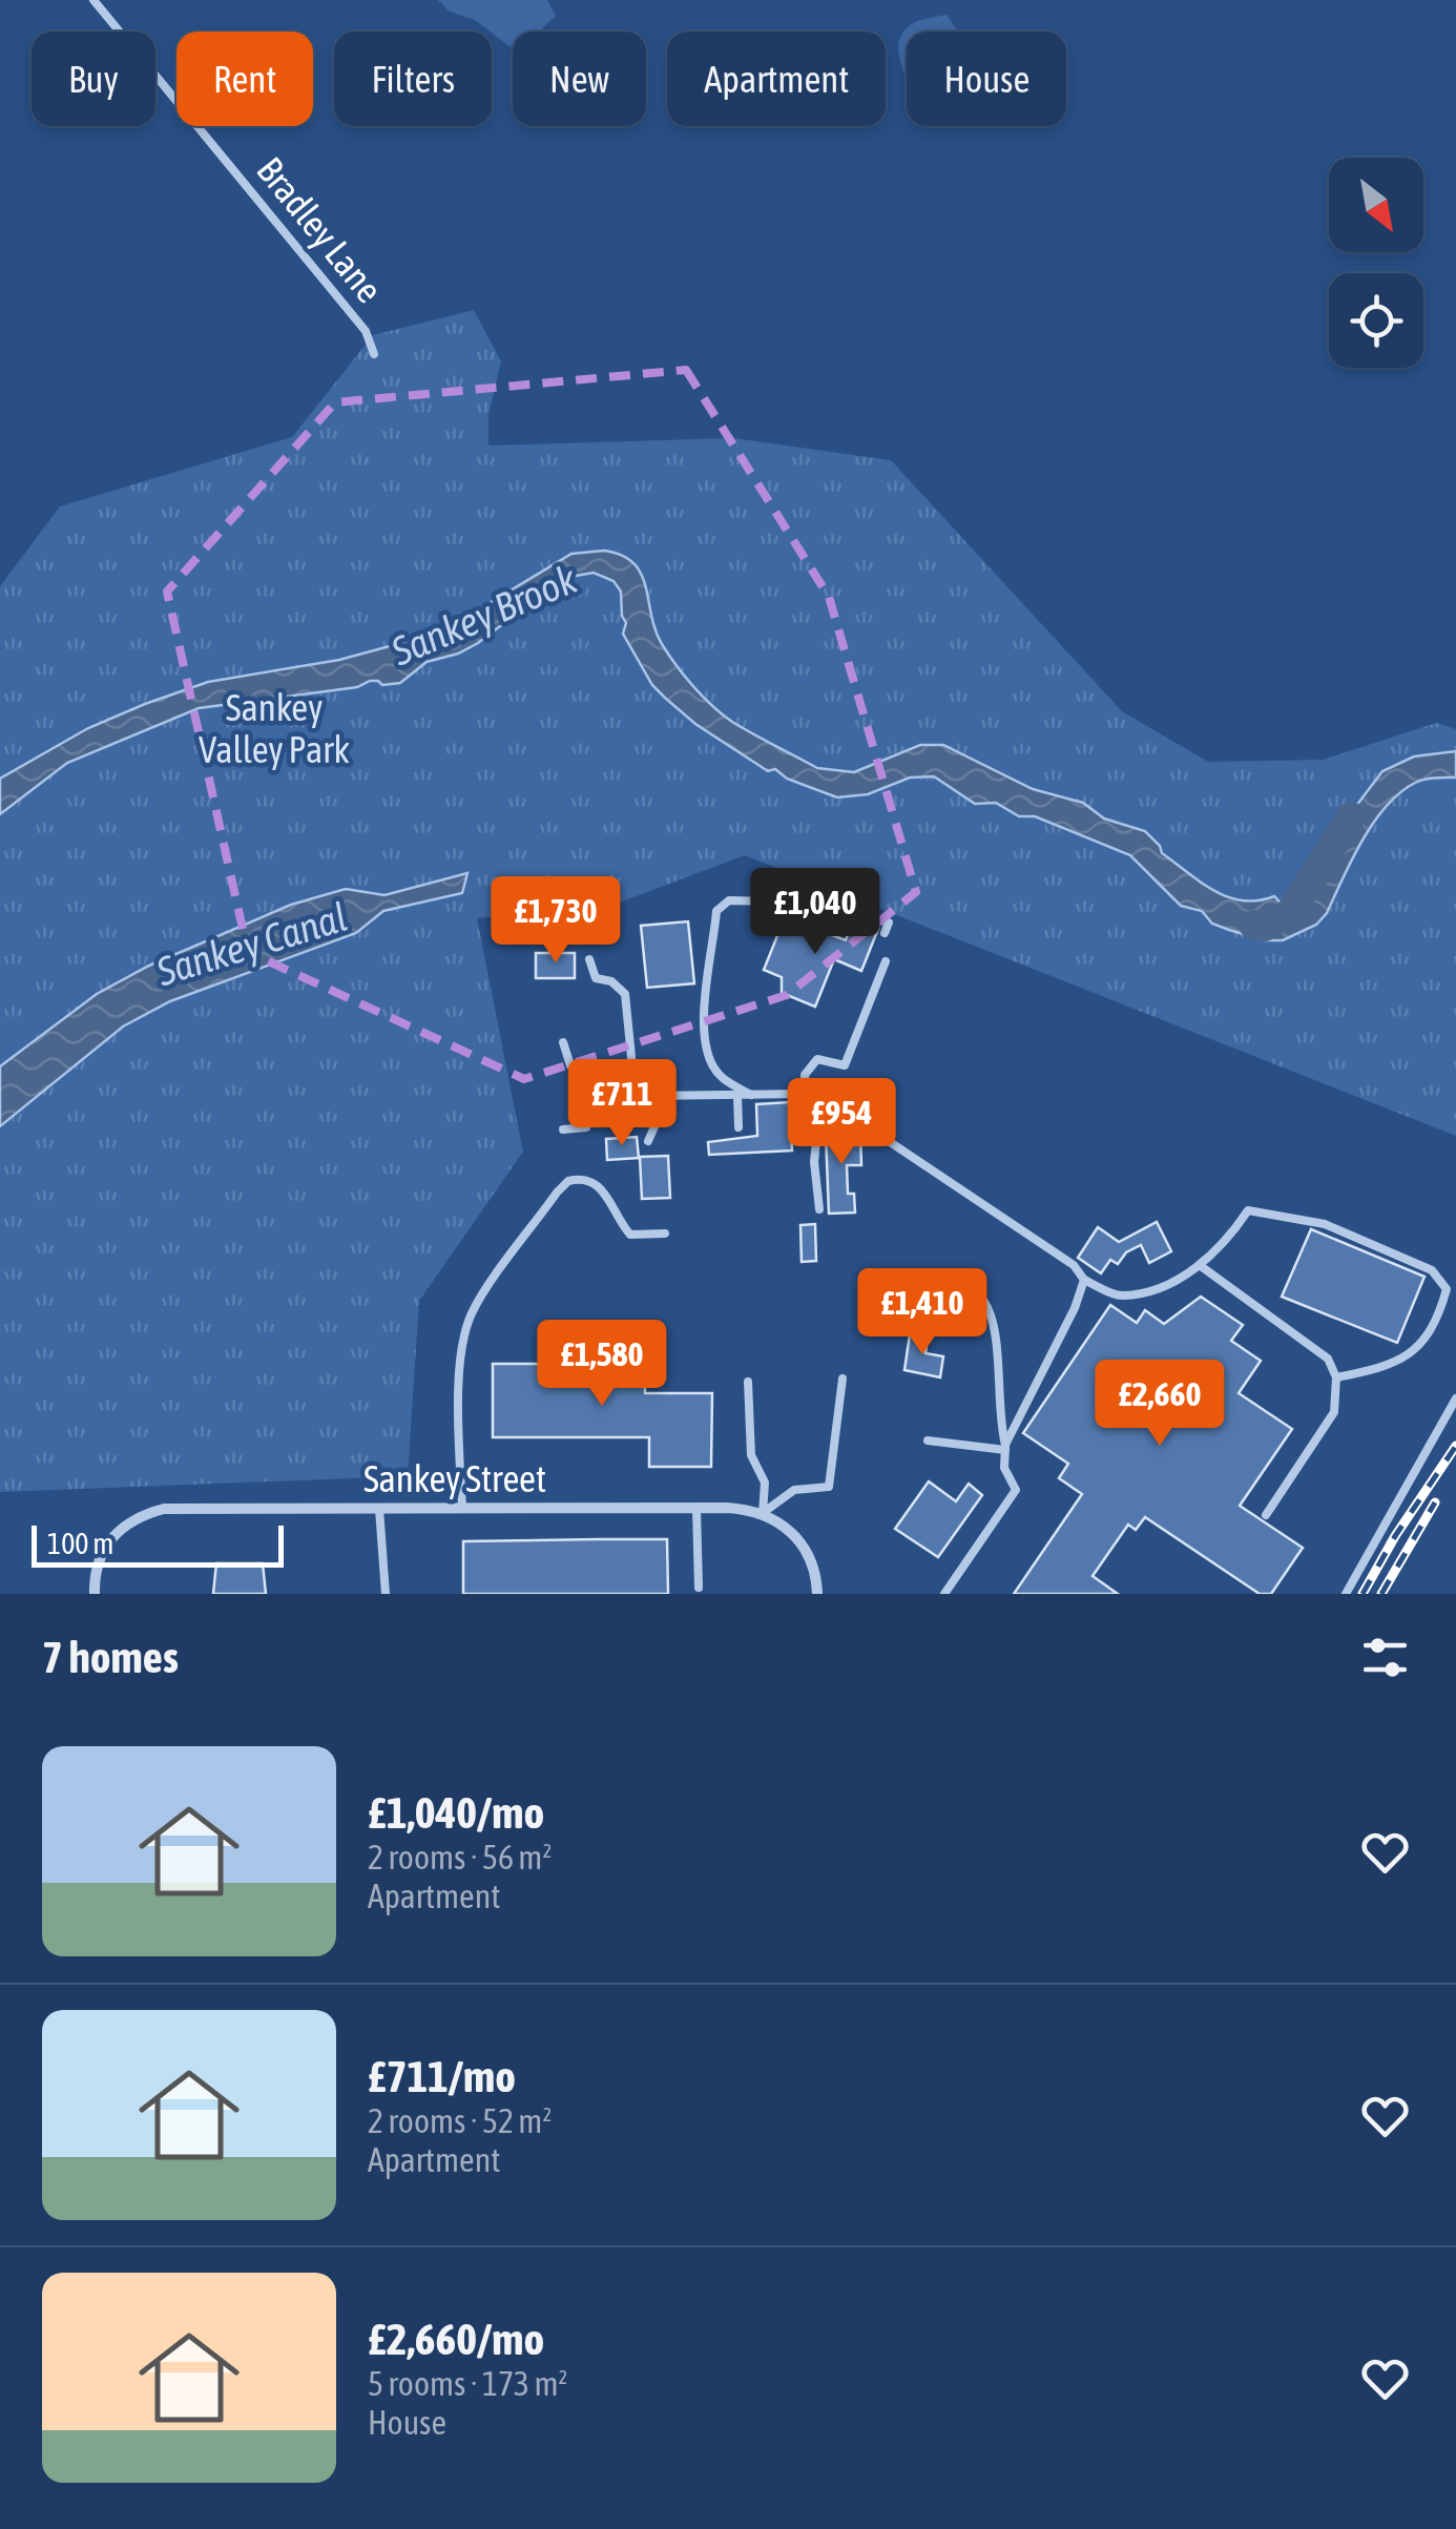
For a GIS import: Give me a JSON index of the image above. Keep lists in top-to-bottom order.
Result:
{
  "streets": {
    "street": ["Sankey Street"],
    "lane": ["Bradley Lane"]
  },
  "water": ["Sankey Brook", "Sankey Canal"],
  "parks": ["Sankey Valley Park"],
  "scale_bar": "100 m",
  "north": "bottom right",
  "page": {
    "chip": [
      "Buy",
      "Rent",
      "Filters",
      "New",
      "Apartment",
      "House"
    ],
    "price": [
      "£1,040",
      "£1,730",
      "£711",
      "£954",
      "£1,410",
      "£1,580",
      "£2,660"
    ],
    "scale": "100 m",
    "heading": "7 homes",
    "list": [
      {
        "name": "£1,040/mo",
        "note": "2 rooms · 56 m² · Apartment"
      },
      {
        "name": "£711/mo",
        "note": "2 rooms · 52 m² · Apartment"
      },
      {
        "name": "£2,660/mo",
        "note": "5 rooms · 173 m² · House"
      }
    ]
  }
}
